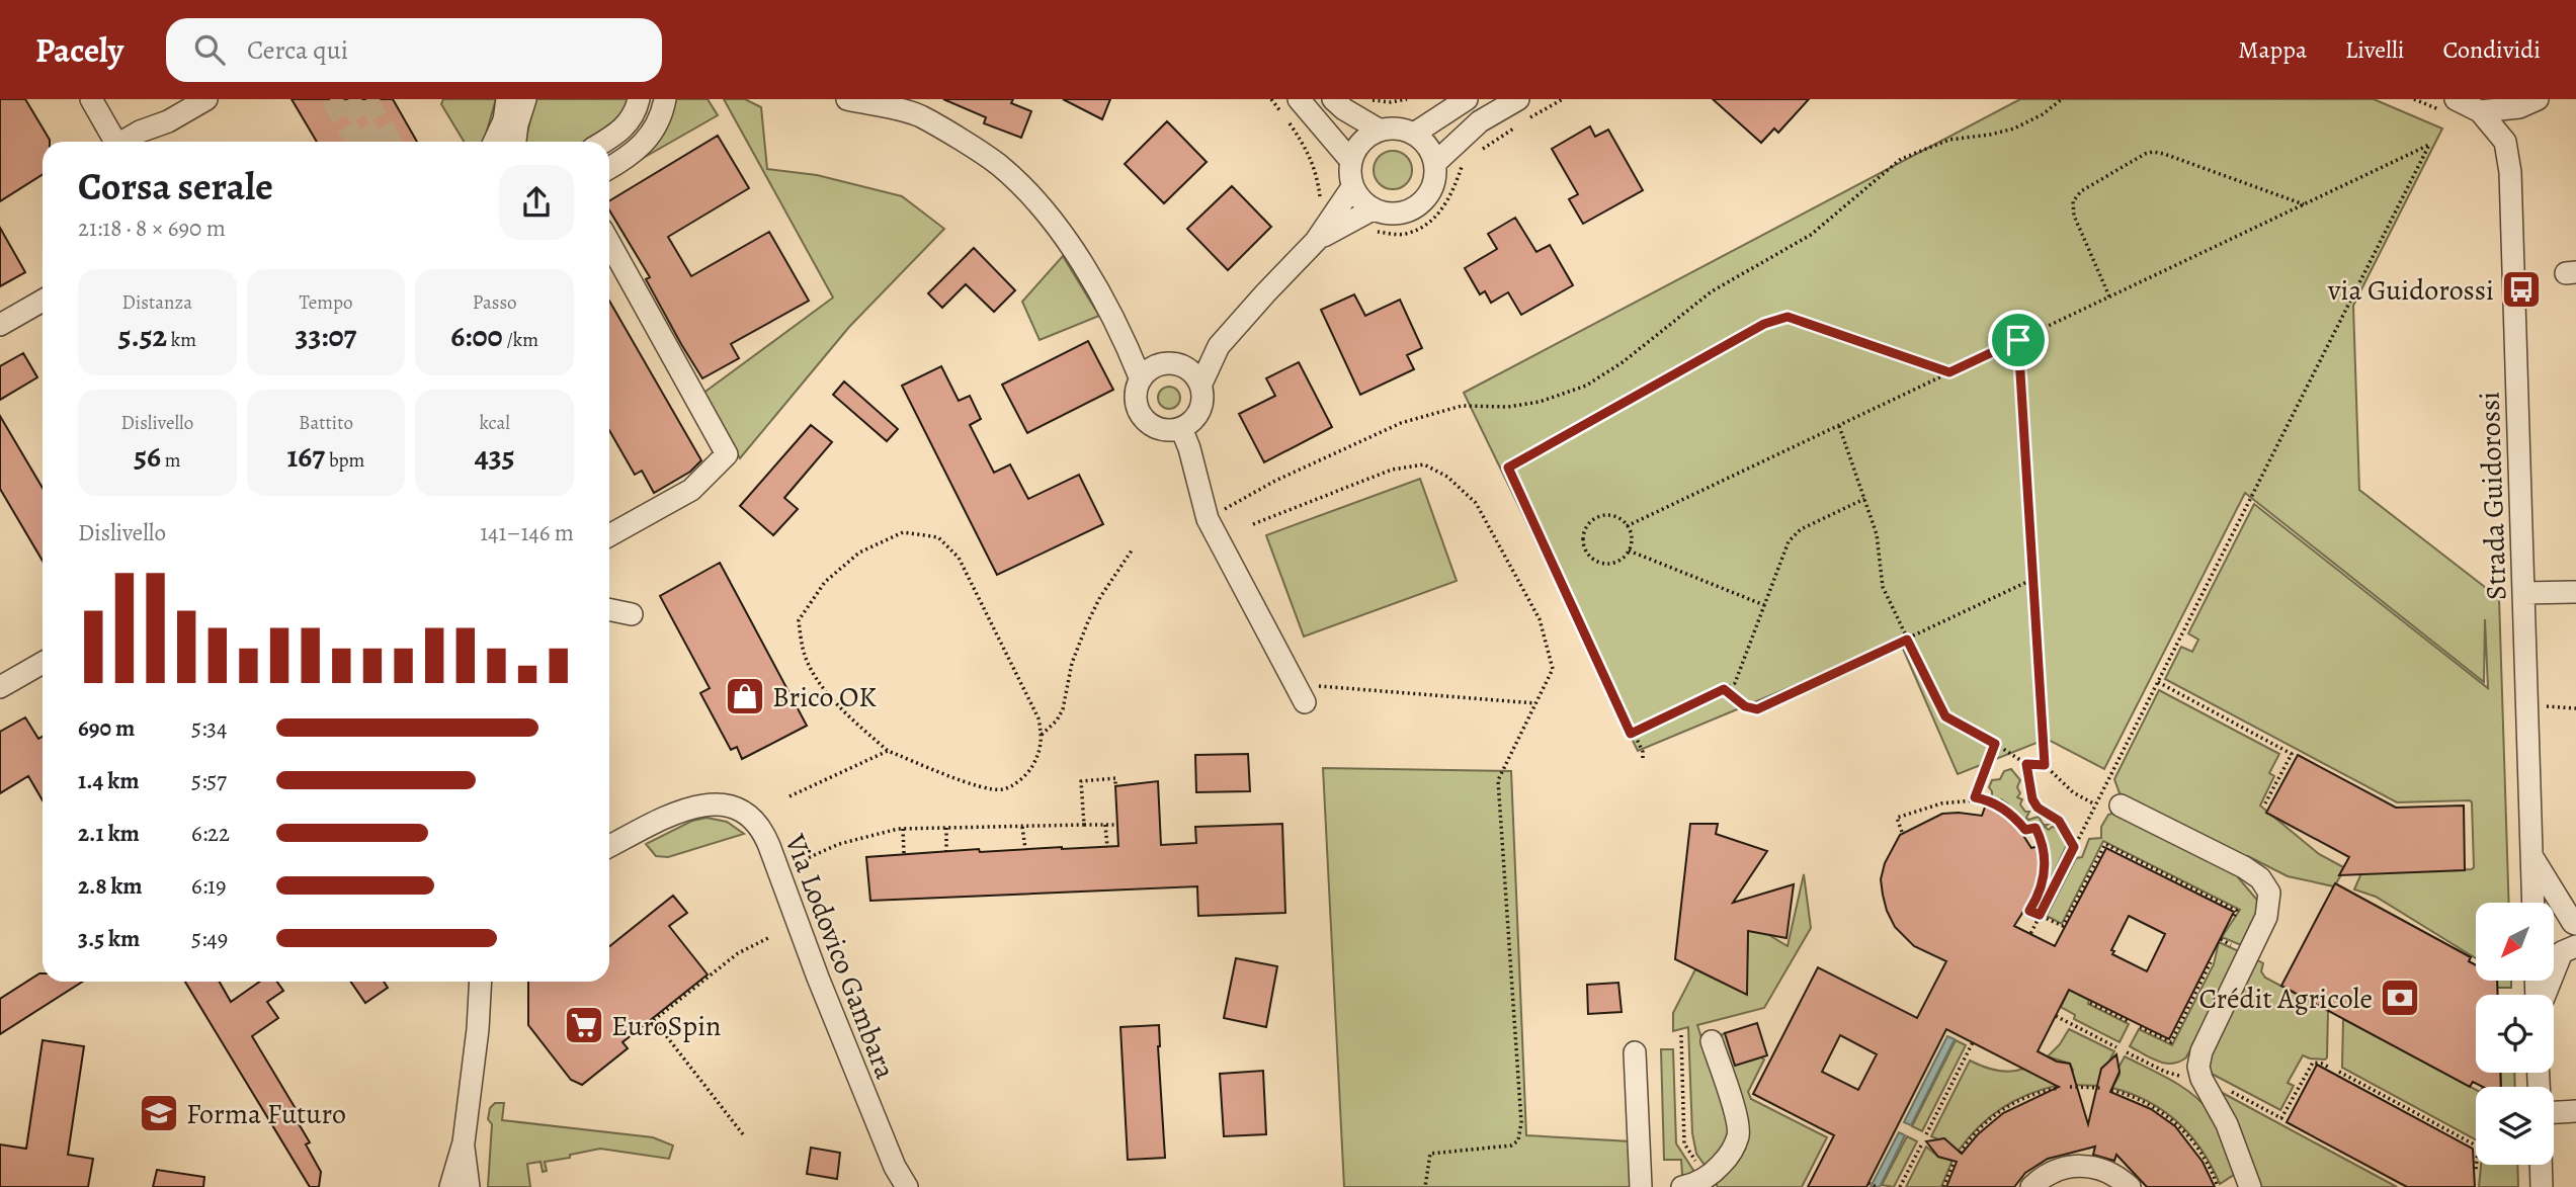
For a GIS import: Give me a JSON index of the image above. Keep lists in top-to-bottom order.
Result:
{
  "streets": {
    "street": ["Strada Guidorossi", "Via Lodovico Gambara"]
  },
  "places": {
    "bus stop": ["via Guidorossi"],
    "shop": ["Brico OK"],
    "bank": ["Crédit Agricole"],
    "supermarket": ["EuroSpin"],
    "school or university": ["Forma Futuro"]
  },
  "north": "bottom left",
  "page": {
    "header": "Pacely",
    "search": "Cerca qui",
    "nav": ["Mappa", "Livelli", "Condividi"],
    "heading": ["Corsa serale", "21:18 · 8 × 690 m"],
    "stats": [
      ["Distanza", "5.52 km"],
      ["Tempo", "33:07"],
      ["Passo", "6:00 /km"],
      ["Dislivello", "56 m"],
      ["Battito", "167 bpm"],
      ["kcal", "435"]
    ],
    "chart": ["Dislivello", "141–146 m"],
    "list": [
      {
        "name": "690 m",
        "note": "5:34"
      },
      {
        "name": "1.4 km",
        "note": "5:57"
      },
      {
        "name": "2.1 km",
        "note": "6:22"
      },
      {
        "name": "2.8 km",
        "note": "6:19"
      },
      {
        "name": "3.5 km",
        "note": "5:49"
      }
    ]
  }
}
